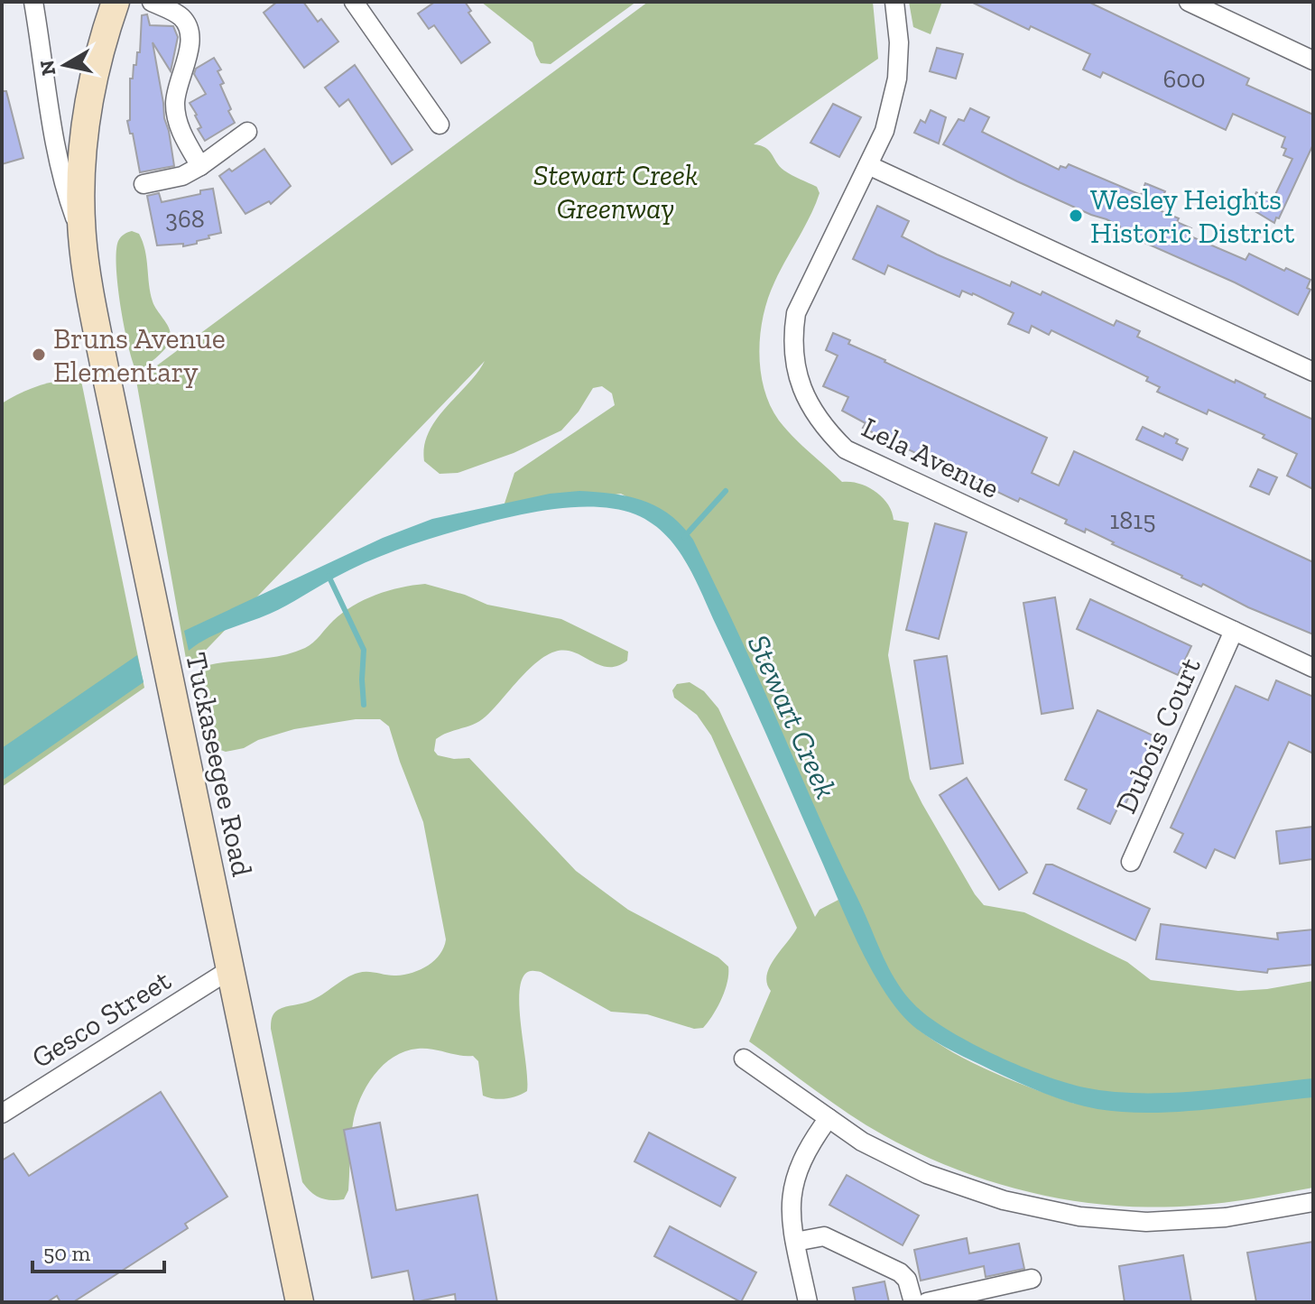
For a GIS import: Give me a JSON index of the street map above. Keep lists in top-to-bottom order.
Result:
{
  "streets": {
    "main road": ["Tuckaseegee Road"],
    "street": ["Lela Avenue", "Dubois Court", "Gesco Street"]
  },
  "crossings": [
    ["Lela Avenue", "Dubois Court"],
    ["Tuckaseegee Road", "Gesco Street"]
  ],
  "water": ["Stewart Creek"],
  "parks": ["Stewart Creek Greenway"],
  "places": ["Wesley Heights Historic District", "Bruns Avenue Elementary"],
  "house_numbers": ["600", "368", "1815"],
  "scale_bar": "50 m",
  "north": "left"
}
